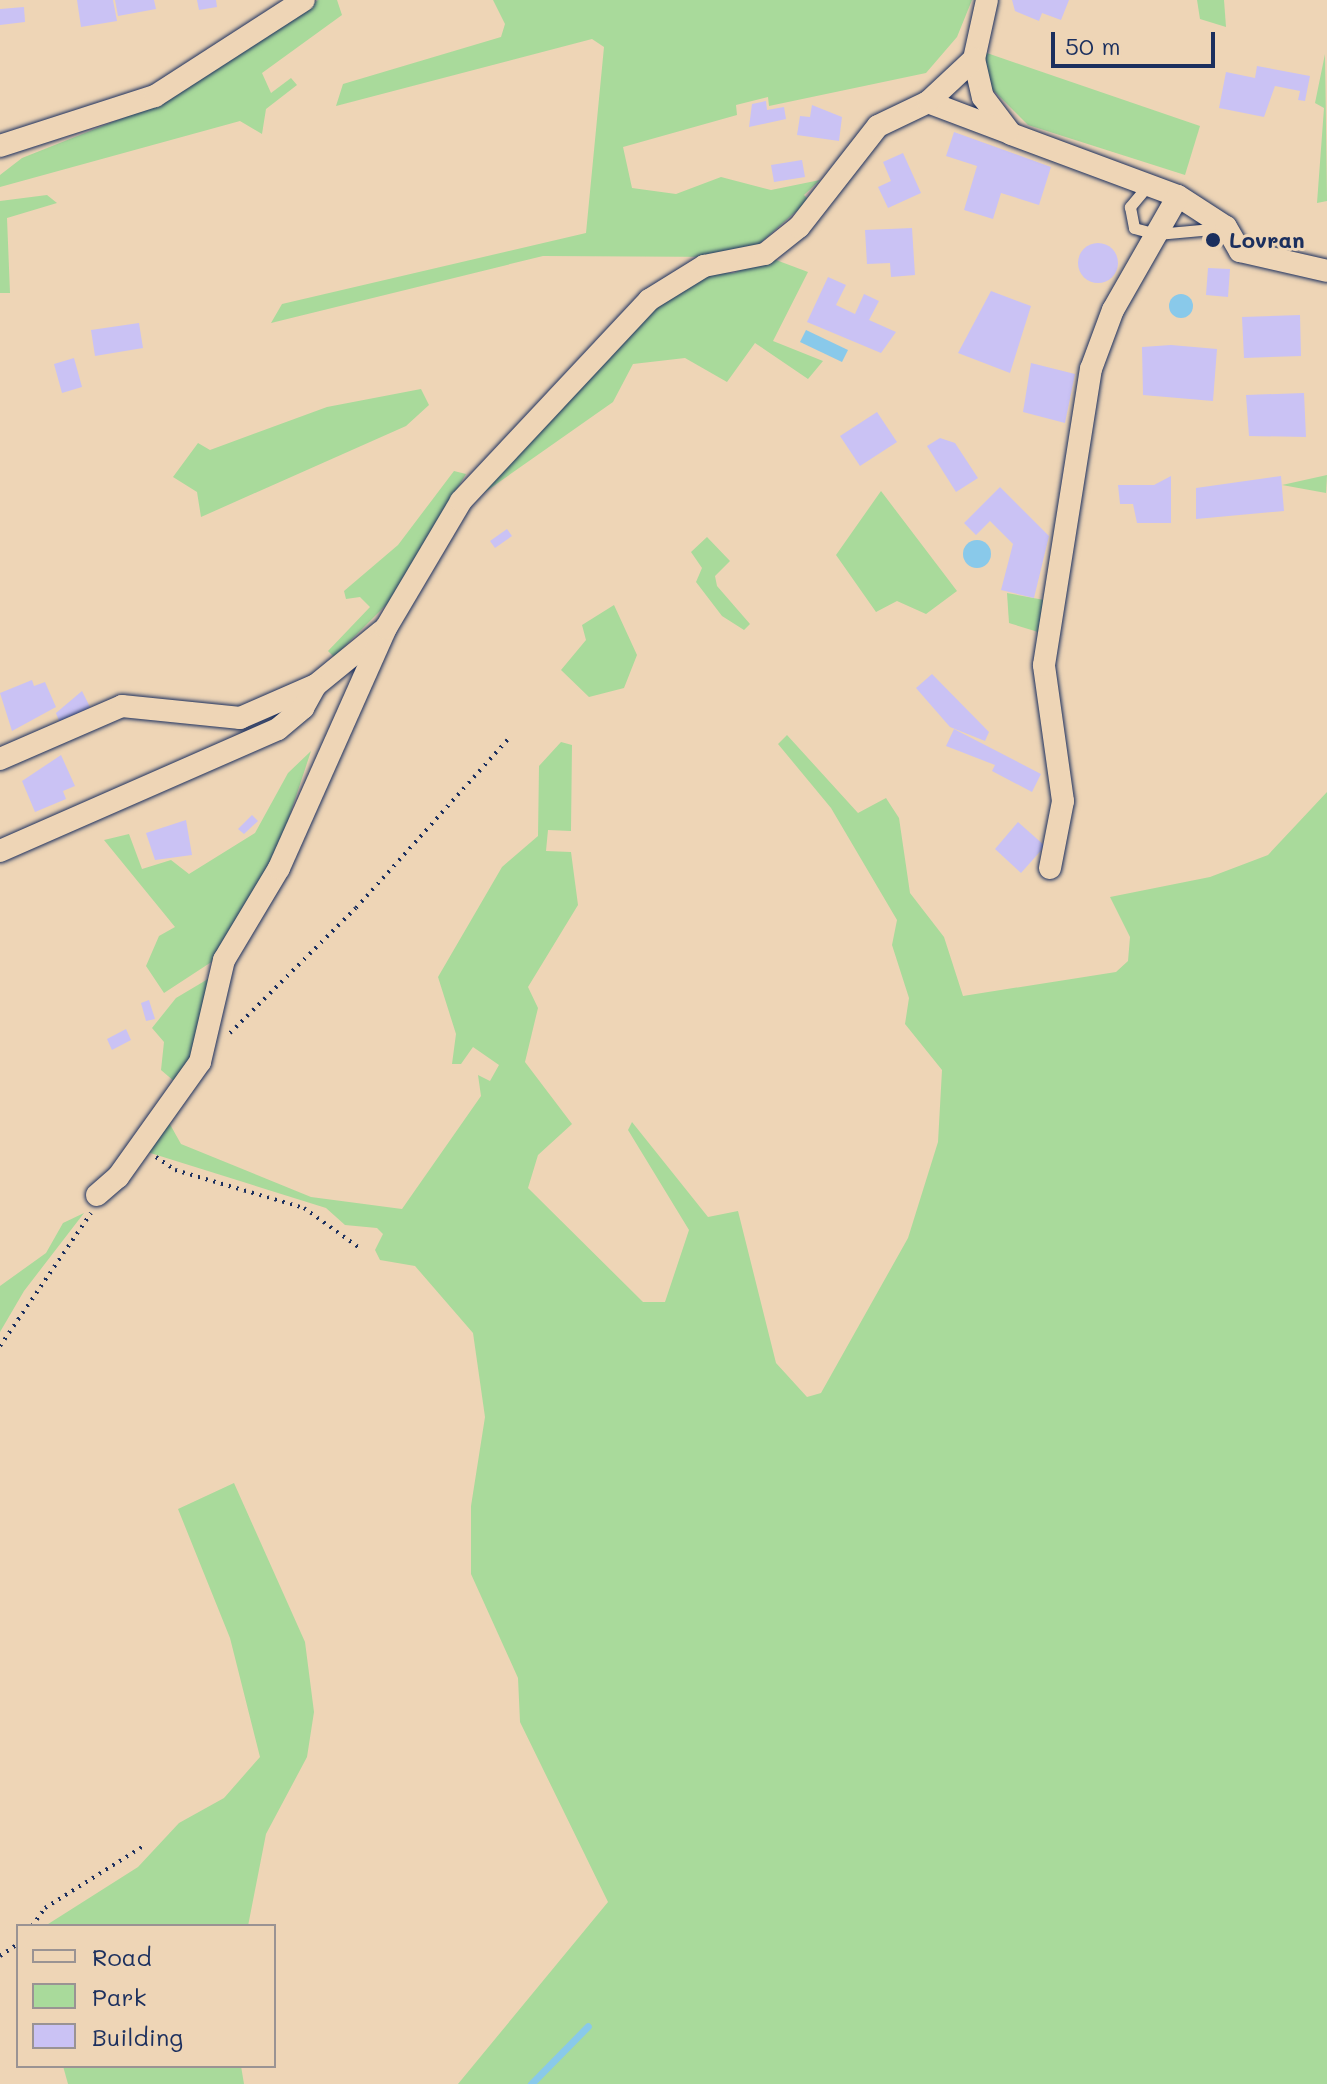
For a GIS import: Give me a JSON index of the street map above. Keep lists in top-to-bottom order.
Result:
{
  "places": ["Lovran"],
  "legend": ["Road", "Park", "Building"],
  "scale_bar": "50 m"
}
